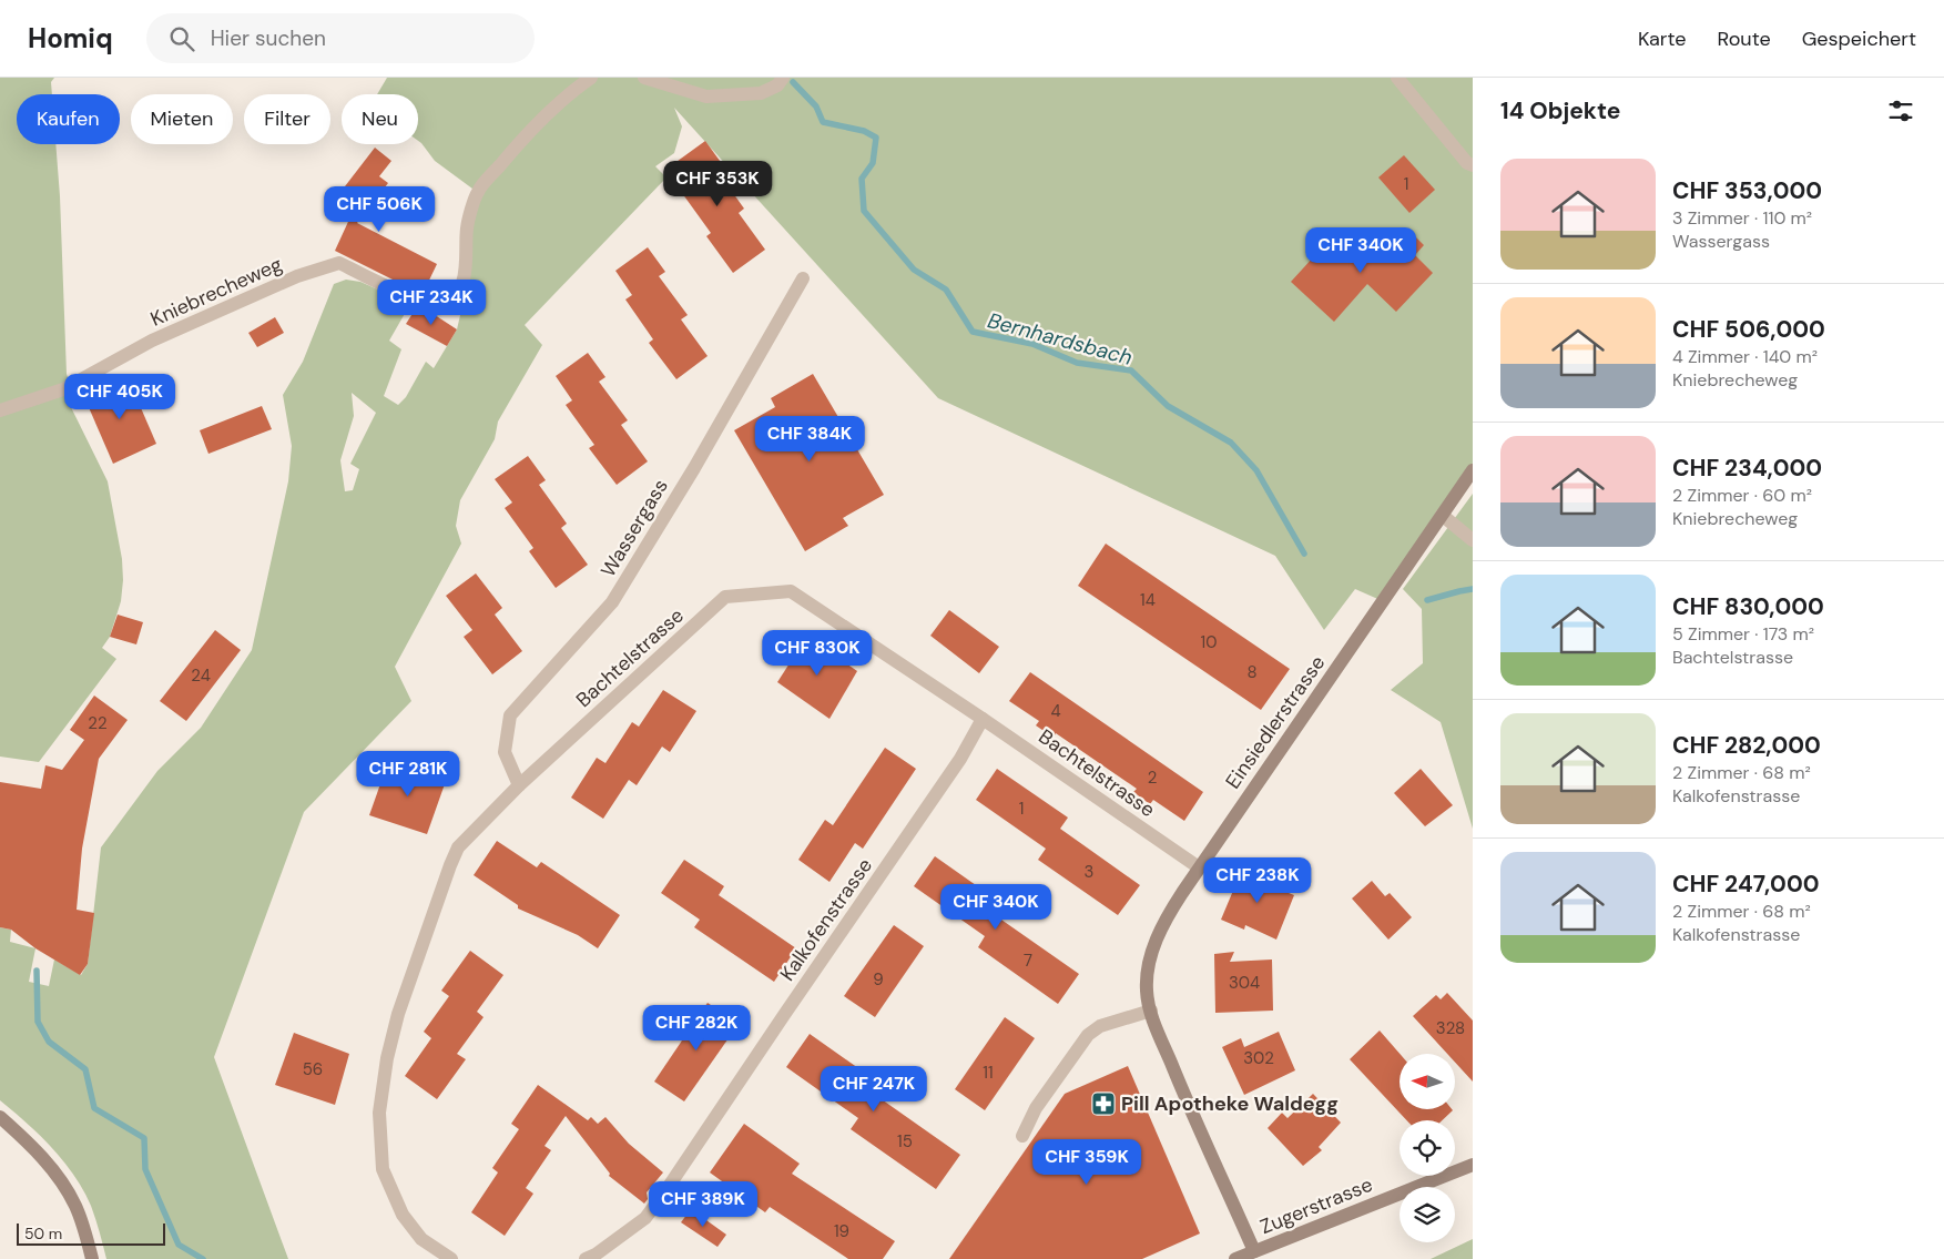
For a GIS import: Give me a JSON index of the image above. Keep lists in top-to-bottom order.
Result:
{
  "streets": {
    "street": [
      "Kniebrecheweg",
      "Wassergass",
      "Bachtelstrasse",
      "Einsiedlerstrasse",
      "Kalkofenstrasse",
      "Zugerstrasse"
    ]
  },
  "crossings": [
    ["Wassergass", "Bachtelstrasse"],
    ["Bachtelstrasse", "Einsiedlerstrasse"],
    ["Bachtelstrasse", "Kalkofenstrasse"],
    ["Einsiedlerstrasse", "Zugerstrasse"]
  ],
  "water": ["Bernhardsbach"],
  "places": {
    "pharmacy": ["Pill Apotheke Waldegg"]
  },
  "house_numbers": [
    "1",
    "14",
    "10",
    "8",
    "24",
    "4",
    "22",
    "2",
    "1",
    "3",
    "7",
    "9",
    "304",
    "328",
    "302",
    "56",
    "11",
    "15",
    "19"
  ],
  "scale_bar": "50 m",
  "north": "left",
  "page": {
    "header": "Homiq",
    "search": "Hier suchen",
    "nav": ["Karte", "Route", "Gespeichert"],
    "heading": "14 Objekte",
    "chip": [
      "Kaufen",
      "Mieten",
      "Filter",
      "Neu"
    ],
    "list": [
      {
        "name": "CHF 353,000",
        "note": "3 Zimmer · 110 m² · Wassergass"
      },
      {
        "name": "CHF 506,000",
        "note": "4 Zimmer · 140 m² · Kniebrecheweg"
      },
      {
        "name": "CHF 234,000",
        "note": "2 Zimmer · 60 m² · Kniebrecheweg"
      },
      {
        "name": "CHF 830,000",
        "note": "5 Zimmer · 173 m² · Bachtelstrasse"
      },
      {
        "name": "CHF 282,000",
        "note": "2 Zimmer · 68 m² · Kalkofenstrasse"
      },
      {
        "name": "CHF 247,000",
        "note": "2 Zimmer · 68 m² · Kalkofenstrasse"
      }
    ],
    "price": [
      "CHF 353K",
      "CHF 506K",
      "CHF 340K",
      "CHF 234K",
      "CHF 405K",
      "CHF 384K",
      "CHF 830K",
      "CHF 281K",
      "CHF 238K",
      "CHF 340K",
      "CHF 282K",
      "CHF 247K",
      "CHF 359K",
      "CHF 389K"
    ],
    "scale": "50 m"
  }
}
